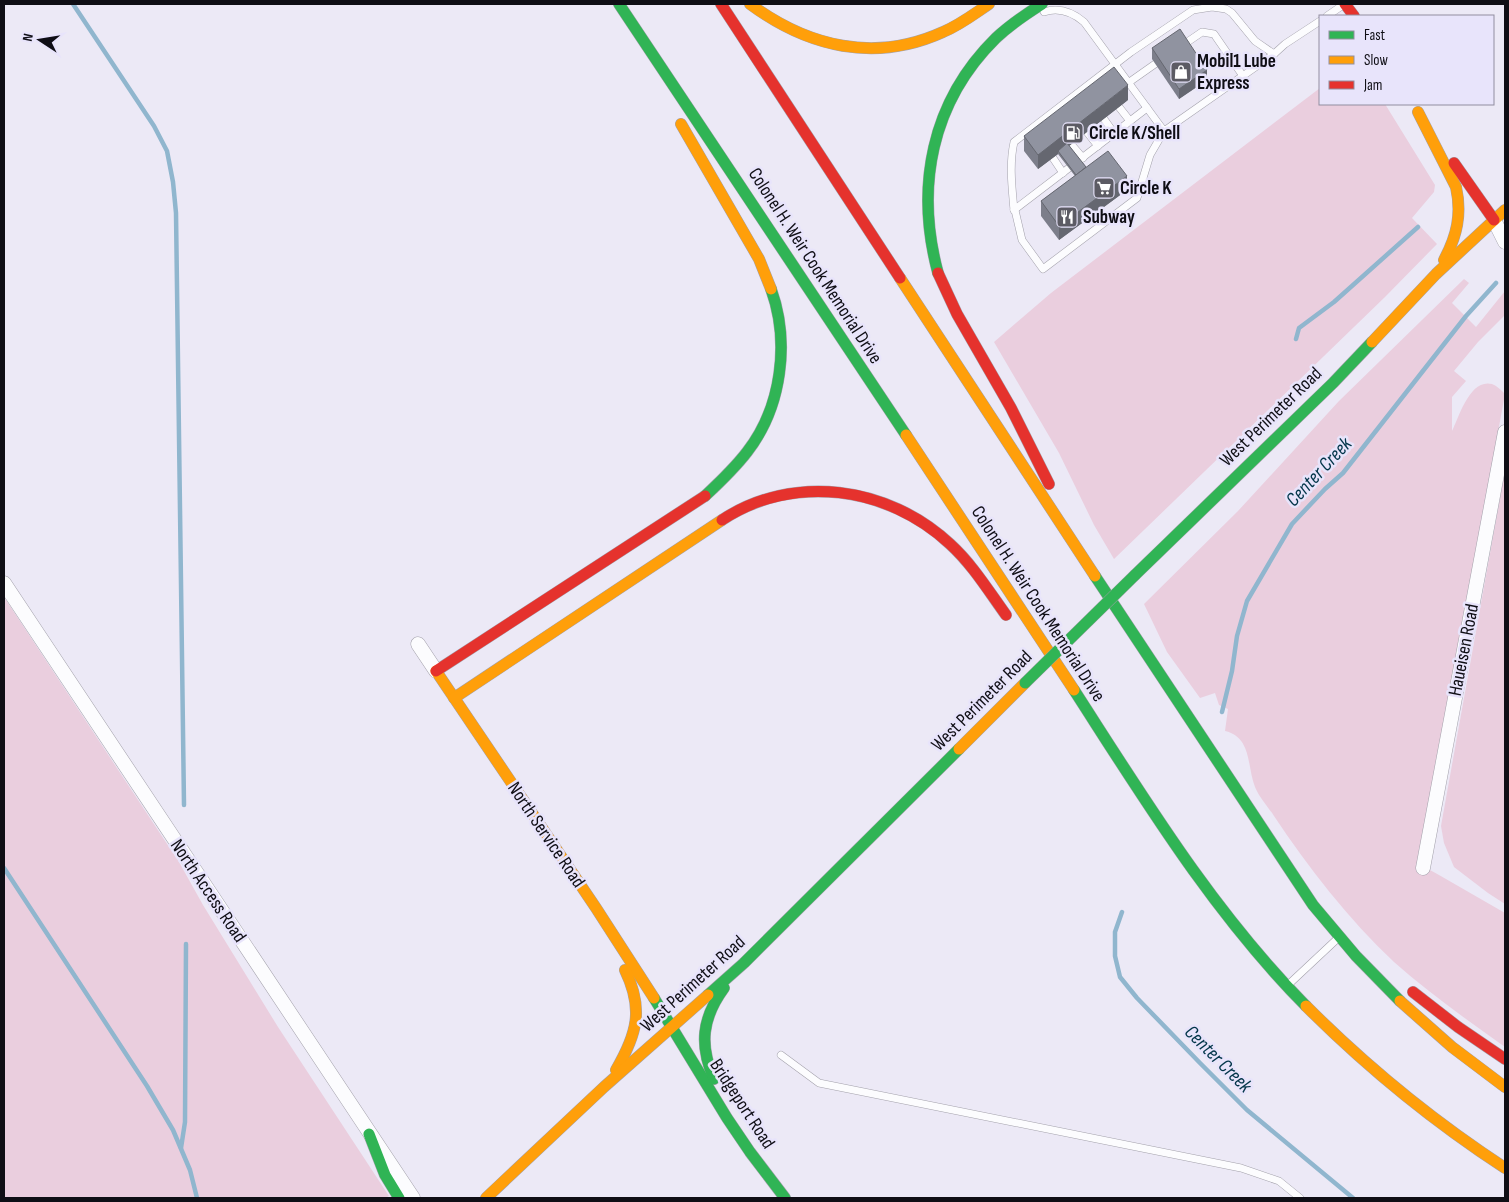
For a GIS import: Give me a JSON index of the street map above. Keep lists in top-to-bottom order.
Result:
{
  "streets": {
    "main road": [
      "Colonel H. Weir Cook Memorial Drive",
      "West Perimeter Road",
      "North Service Road",
      "Bridgeport Road"
    ],
    "street": ["Haueisen Road", "North Access Road"]
  },
  "crossings": [
    ["West Perimeter Road", "North Service Road"],
    ["West Perimeter Road", "Bridgeport Road"],
    ["North Service Road", "Bridgeport Road"]
  ],
  "water": ["Center Creek"],
  "places": {
    "shop": ["Mobil1 Lube Express"],
    "fuel station": ["Circle K/Shell"],
    "supermarket": ["Circle K"],
    "restaurant": ["Subway"]
  },
  "legend": ["Fast", "Slow", "Jam"],
  "north": "left"
}
